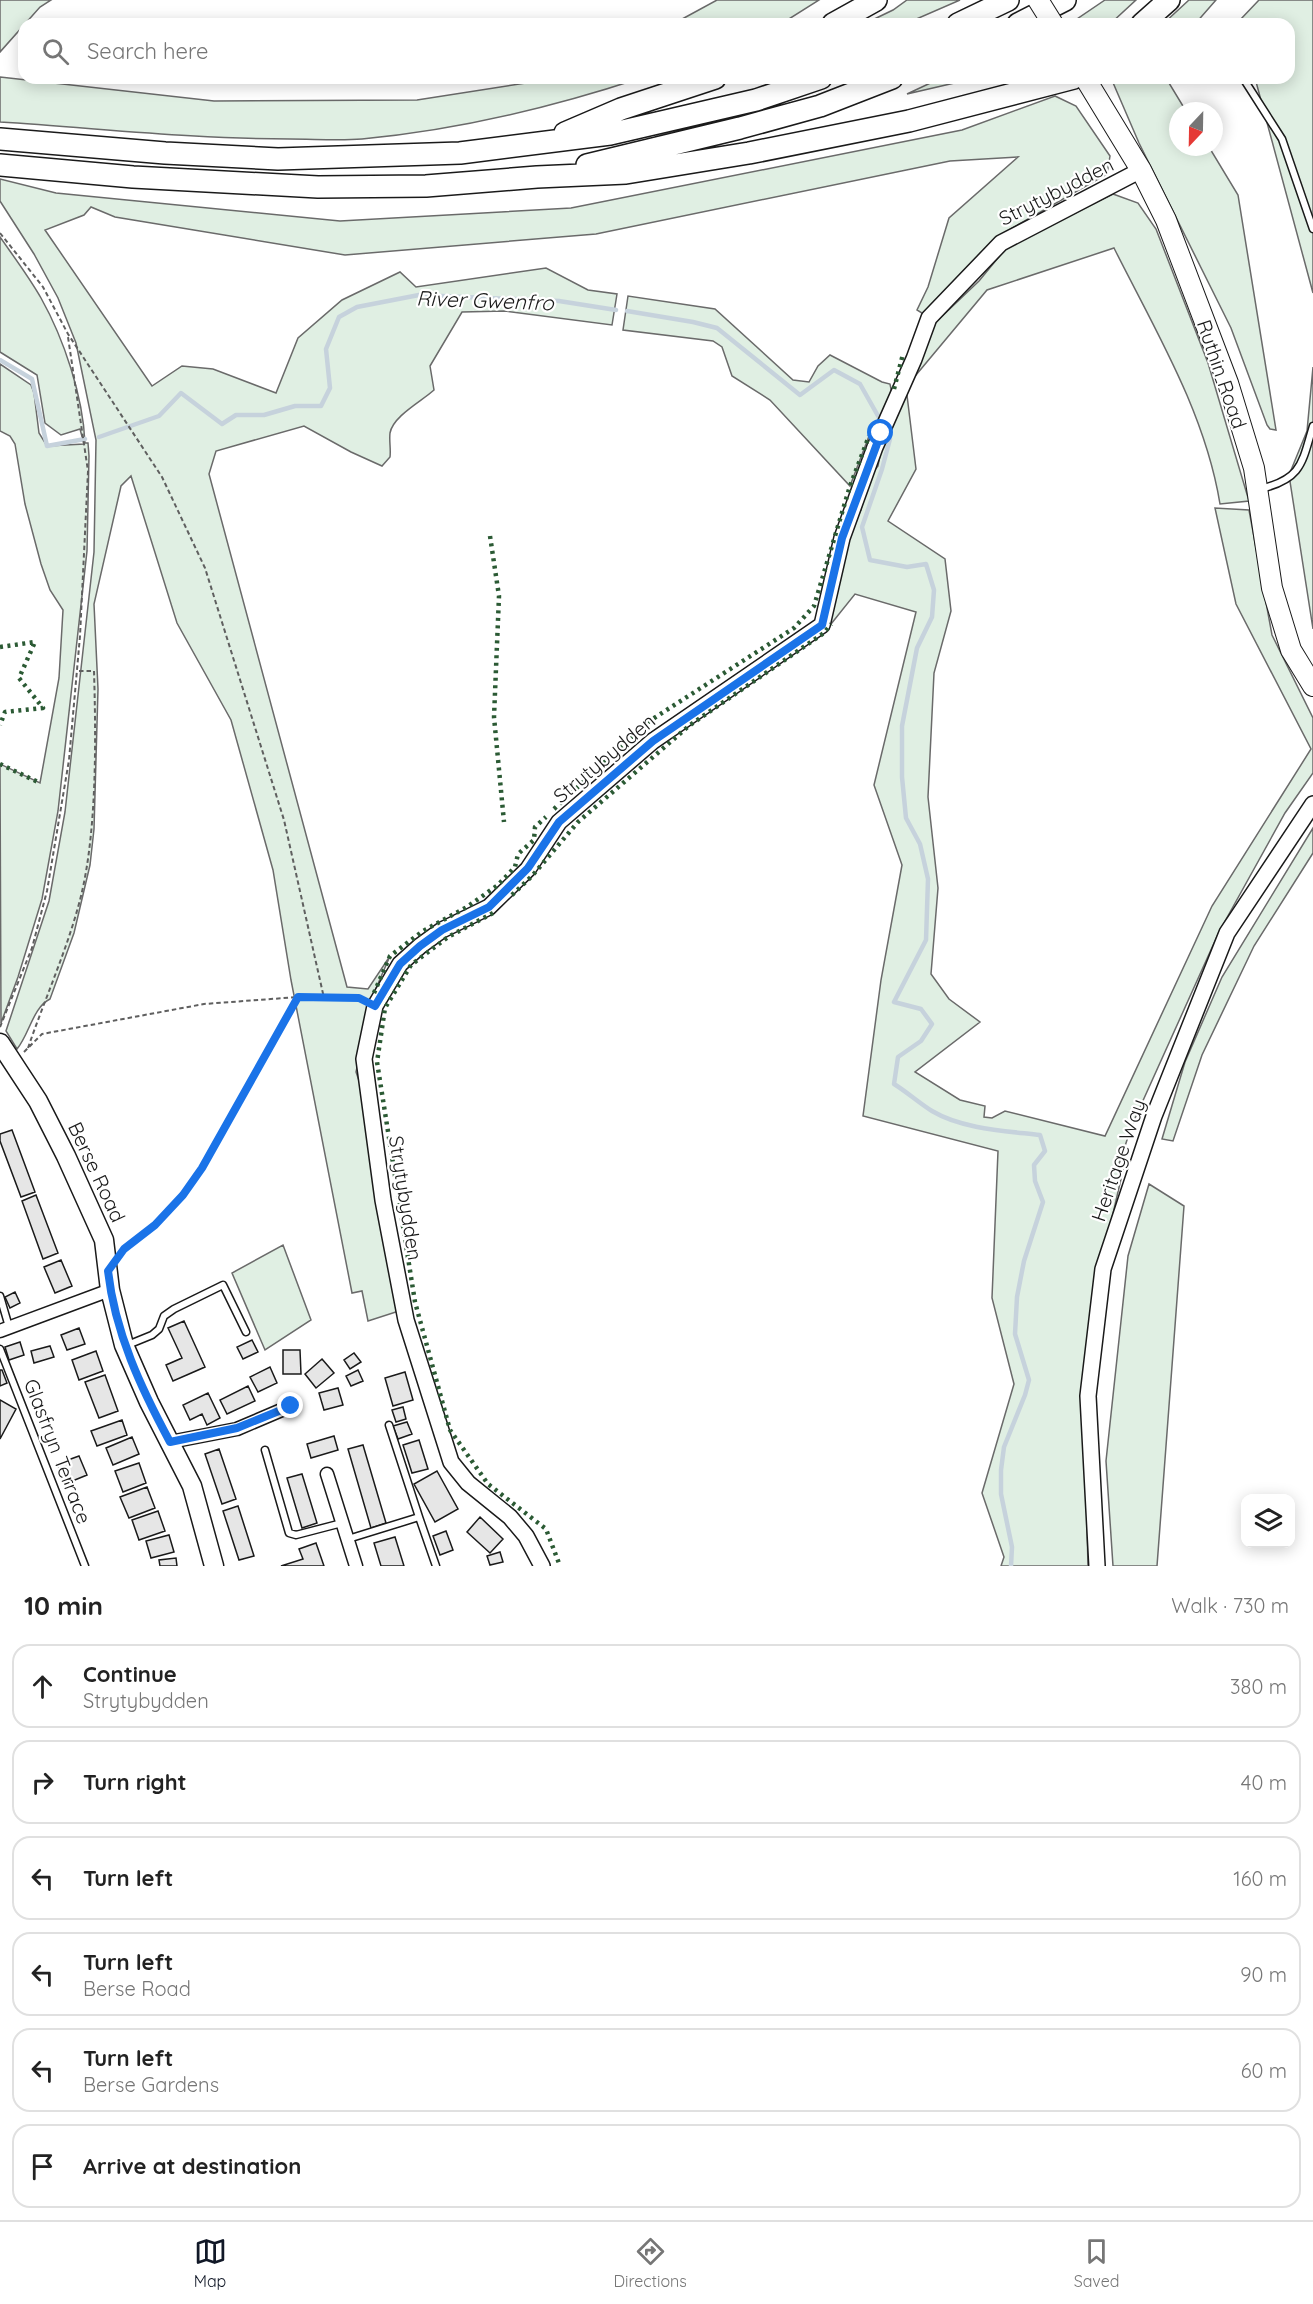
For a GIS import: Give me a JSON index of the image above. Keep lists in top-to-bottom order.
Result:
{
  "streets": {
    "main road": ["Ruthin Road", "Berse Road"],
    "street": ["Strytybydden", "Heritage Way"],
    "lane": ["Glasfryn Terrace"]
  },
  "crossings": [
    ["Strytybydden", "Ruthin Road"]
  ],
  "water": ["River Gwenfro"],
  "north": "bottom",
  "page": {
    "search": "Search here",
    "heading": ["10 min", "Walk · 730 m"],
    "list": [
      ["Continue", "Strytybydden", "380 m"],
      ["Turn right", "40 m"],
      ["Turn left", "160 m"],
      ["Turn left", "Berse Road", "90 m"],
      ["Turn left", "Berse Gardens", "60 m"],
      "Arrive at destination"
    ],
    "nav": ["Map", "Directions", "Saved"]
  }
}
